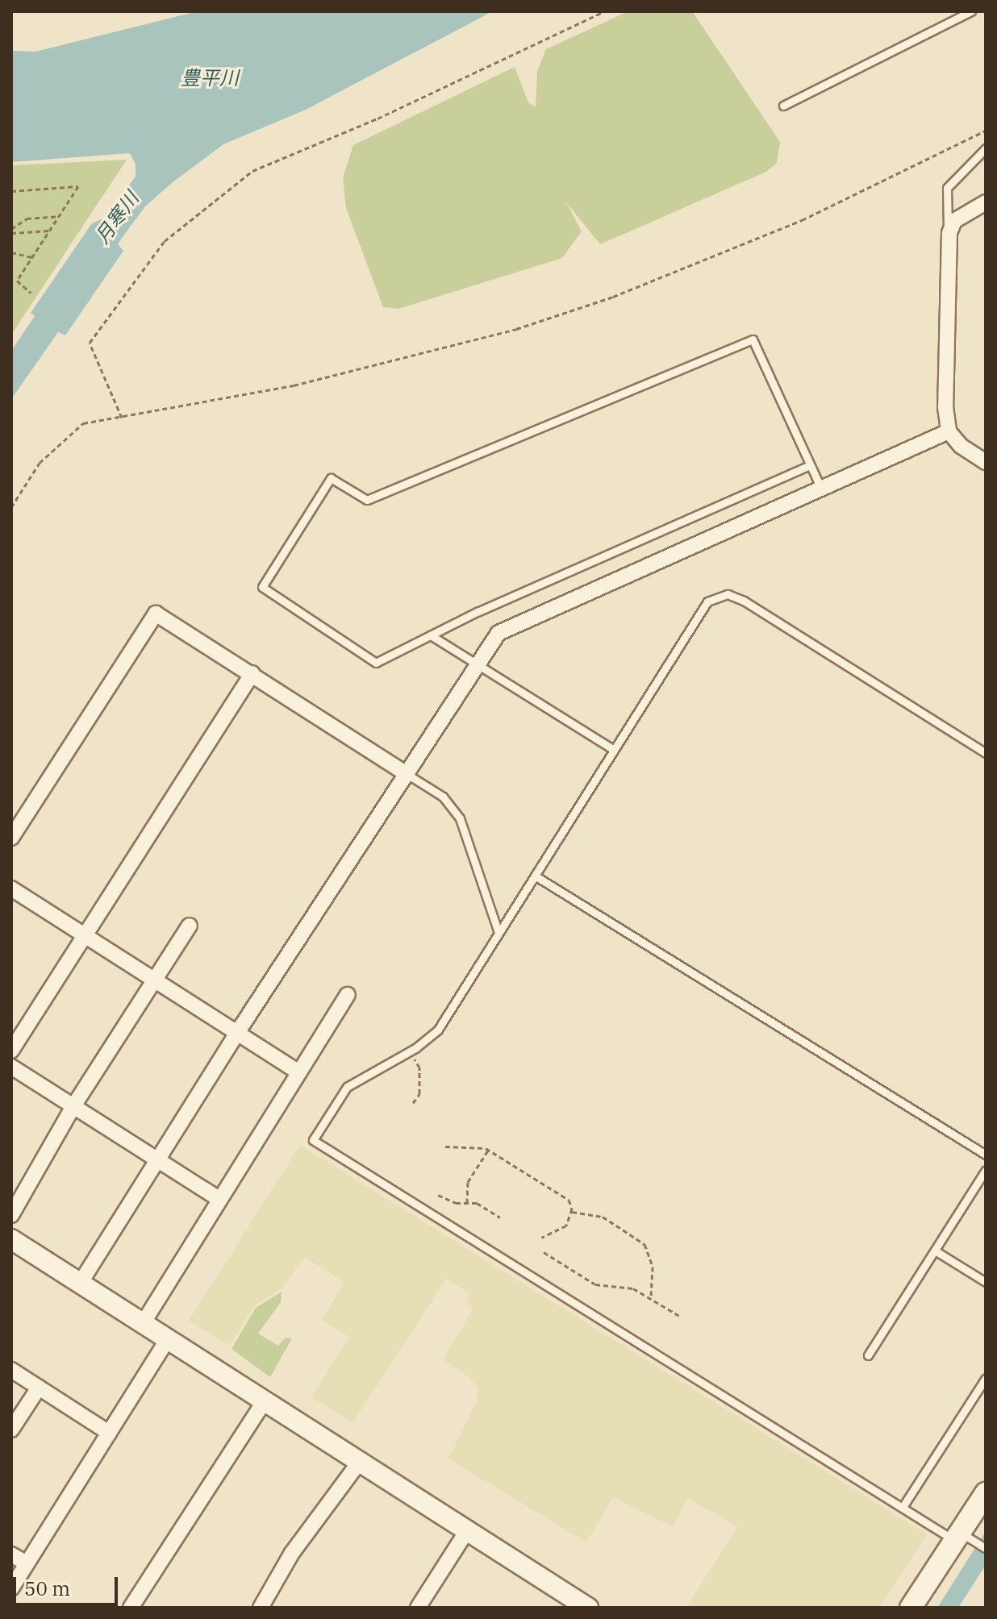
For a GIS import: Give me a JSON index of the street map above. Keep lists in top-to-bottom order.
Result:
{
  "water": ["豊平川", "月寒川"],
  "scale_bar": "50 m"
}
